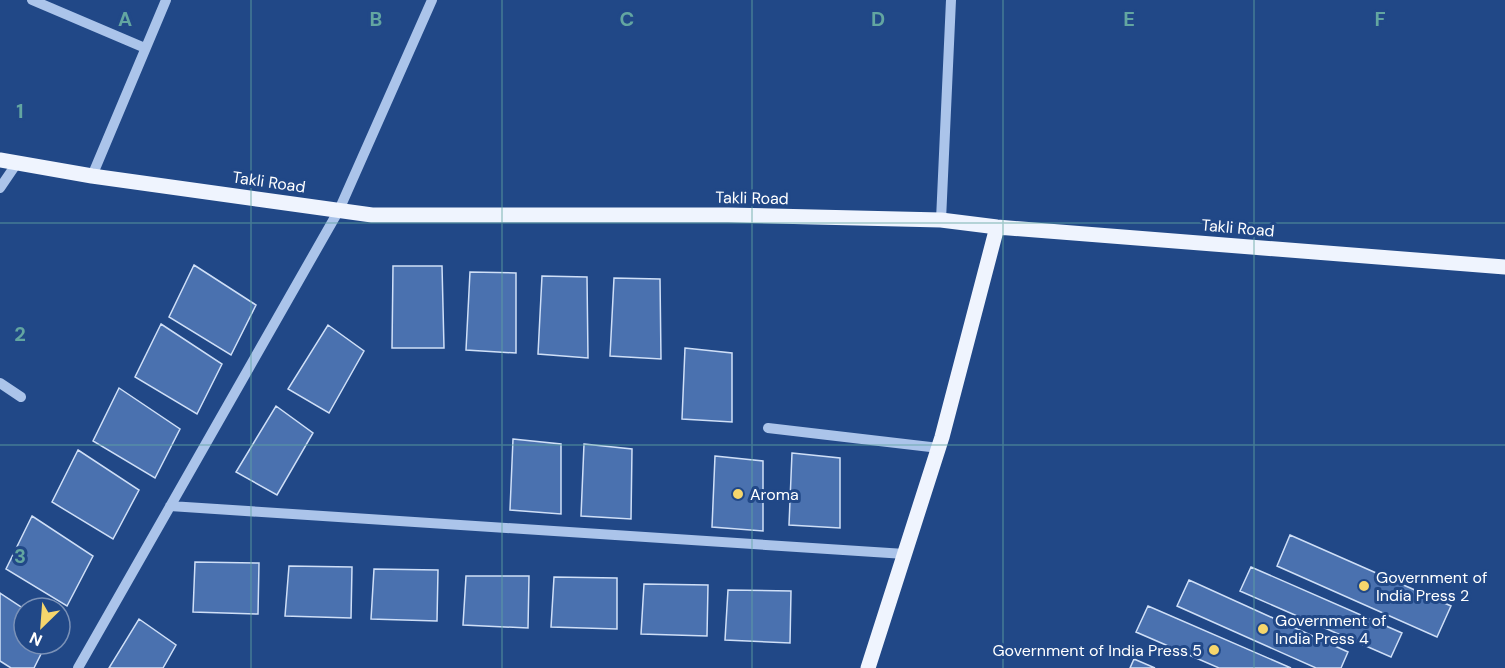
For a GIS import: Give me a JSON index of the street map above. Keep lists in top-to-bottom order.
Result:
{
  "streets": {
    "main road": ["Takli Road"]
  },
  "places": [
    "Aroma",
    "Government of India Press 2",
    "Government of India Press 4",
    "Government of India Press 5"
  ],
  "north": "bottom left",
  "grid": {
    "columns": [
      "A",
      "B",
      "C",
      "D",
      "E",
      "F"
    ],
    "rows": ["1", "2", "3"]
  }
}
